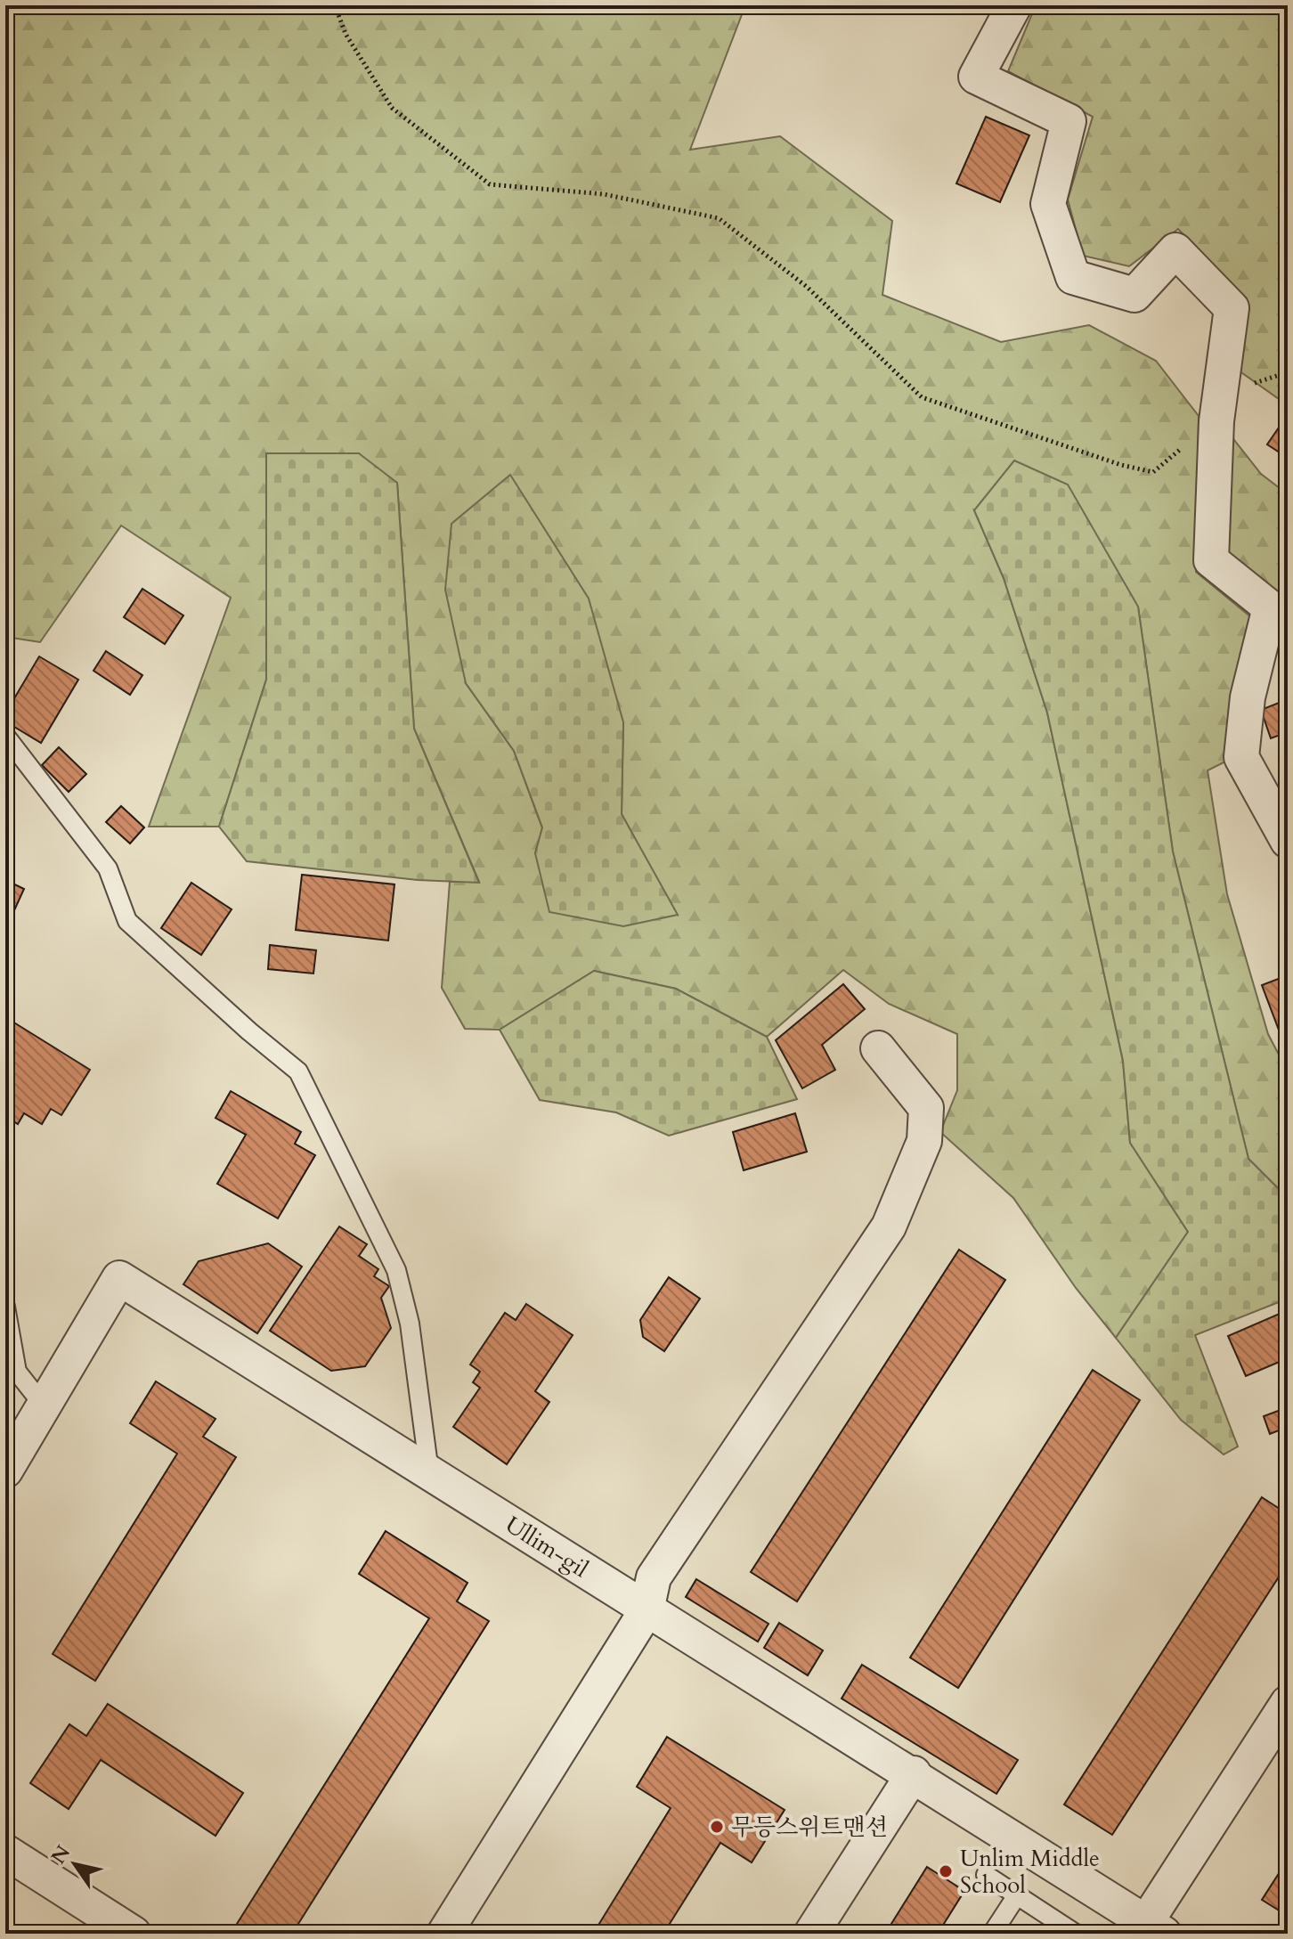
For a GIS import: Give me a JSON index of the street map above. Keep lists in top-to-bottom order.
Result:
{
  "streets": {
    "street": ["Ullim-gil"]
  },
  "places": ["무등스위트맨션", "Unlim Middle School"],
  "north": "top left"
}
